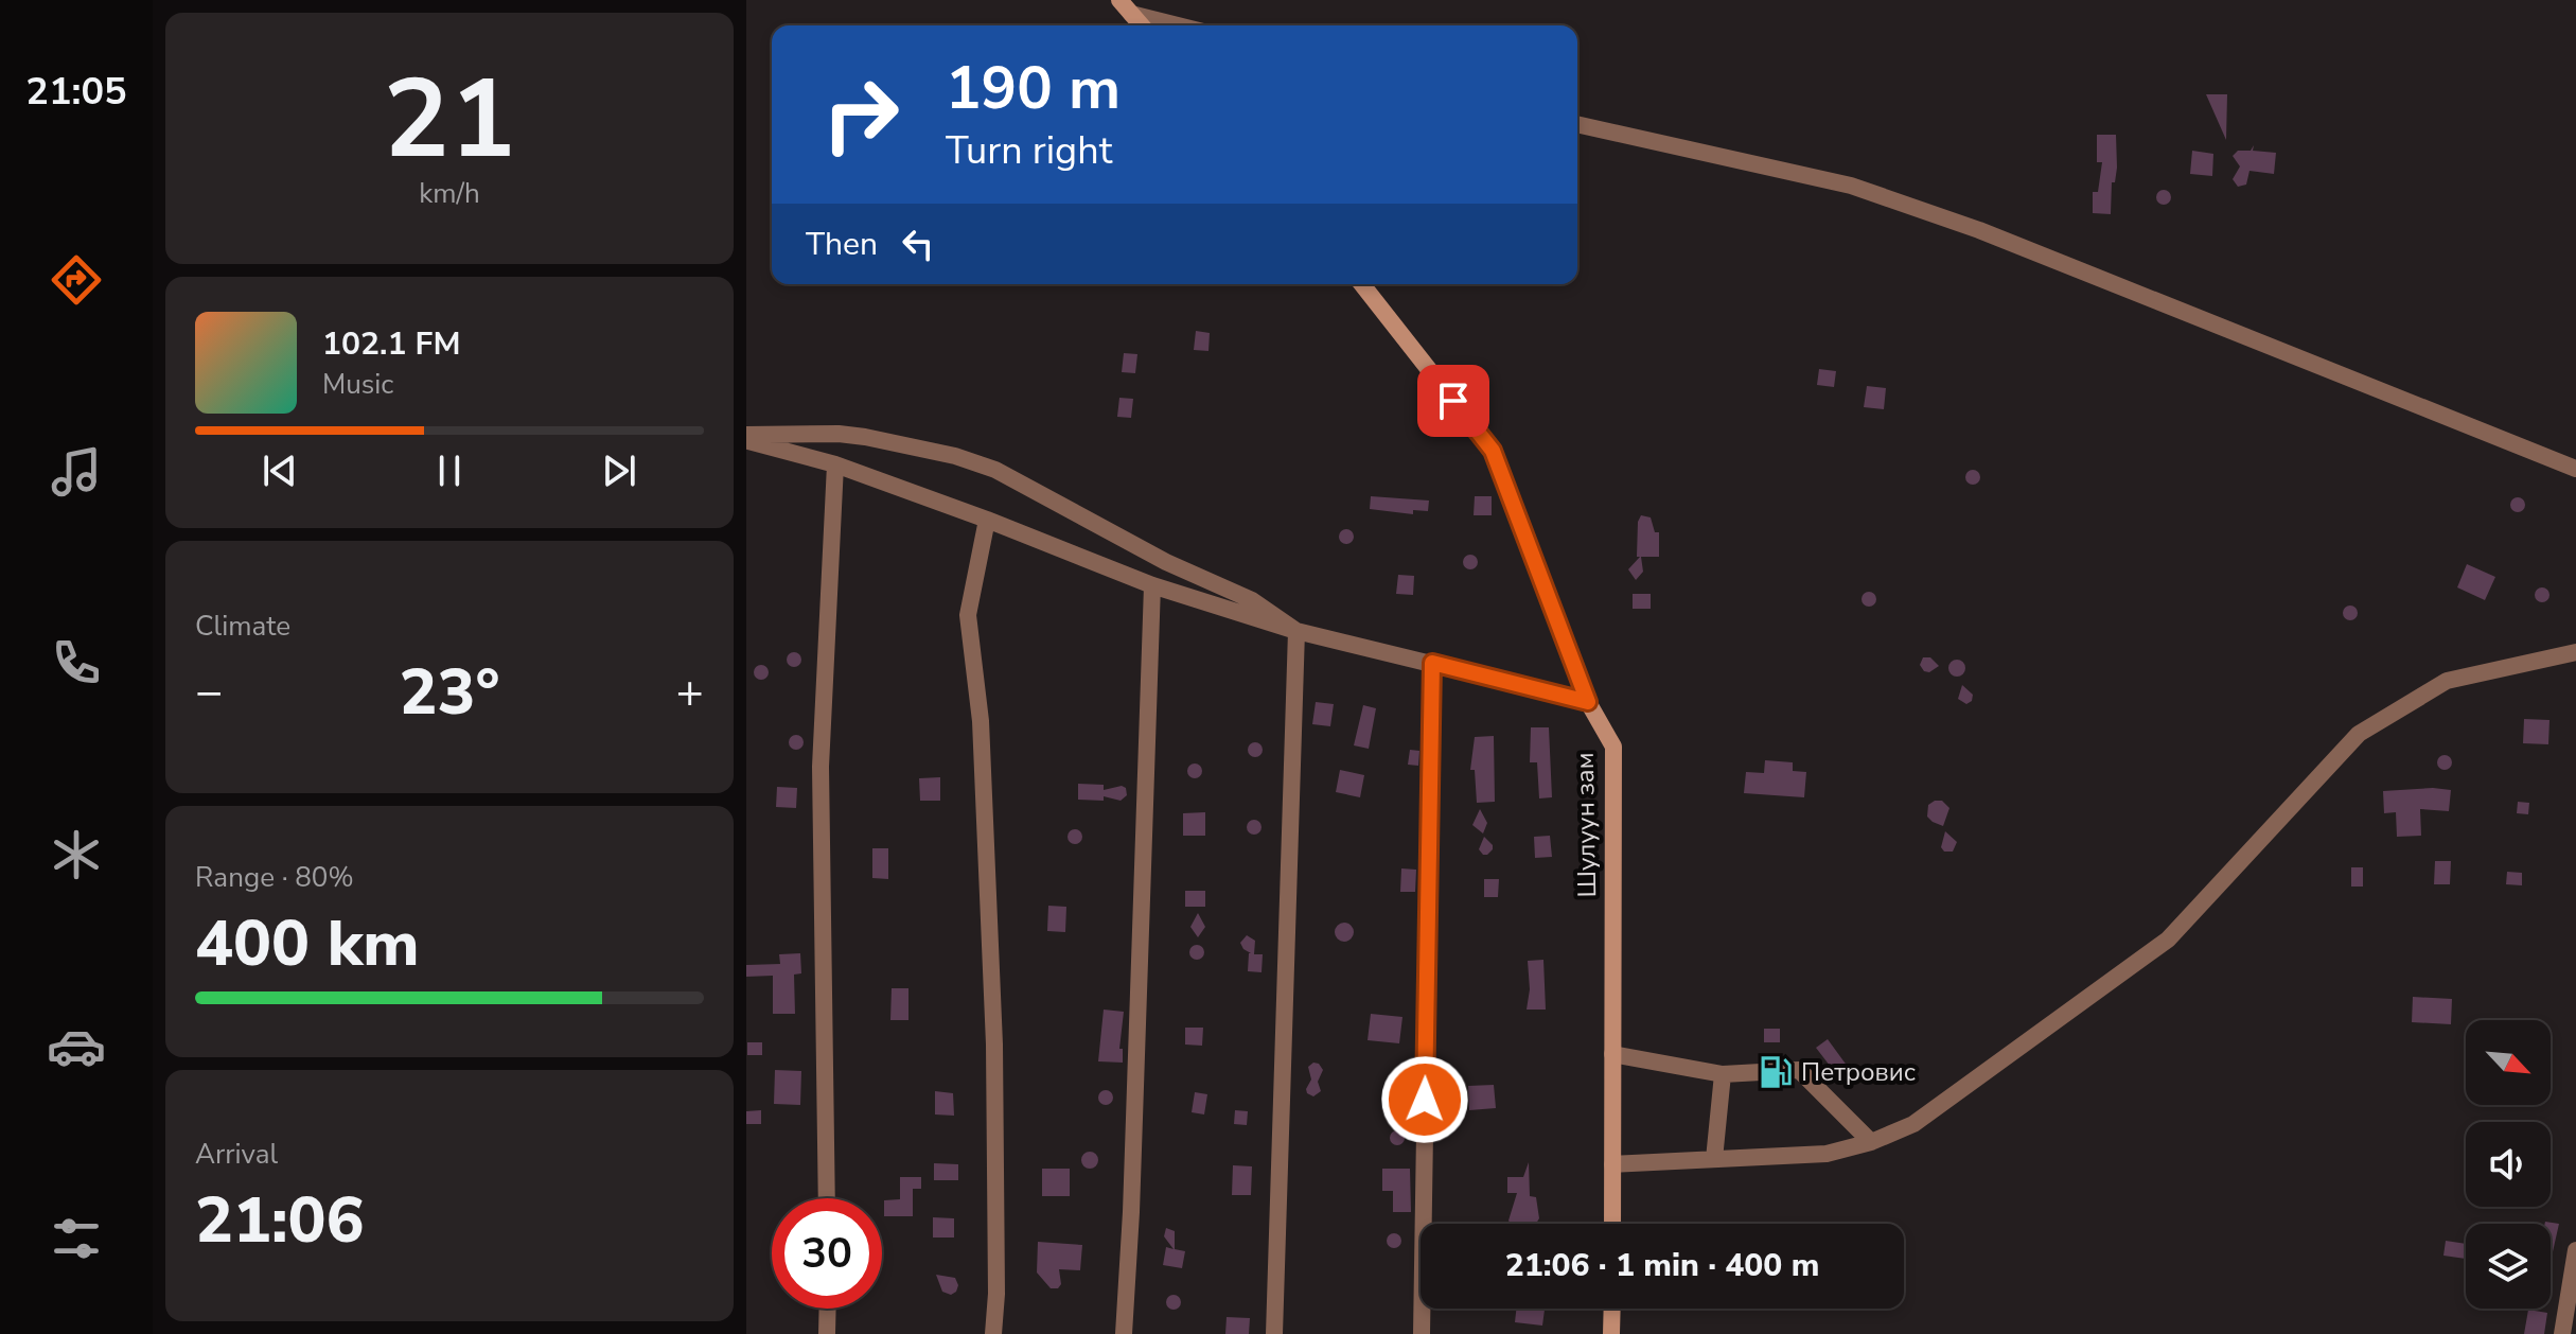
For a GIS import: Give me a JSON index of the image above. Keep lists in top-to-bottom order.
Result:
{
  "streets": {
    "street": ["Шулуун зам"]
  },
  "places": {
    "fuel station": ["Петровис"]
  },
  "north": "bottom right",
  "page": {
    "tabs": "21:05",
    "tile": [
      ["21", "km/h"],
      "Climate",
      ["Range · 80%", "400 km"],
      ["Arrival", "21:06"]
    ],
    "turn": ["190 m", "Turn right"],
    "then": "Then",
    "song": ["102.1 FM", "Music"],
    "heat": ["−", "23°", "+"],
    "limit": "30",
    "trip": "21:06 · 1 min · 400 m"
  }
}
